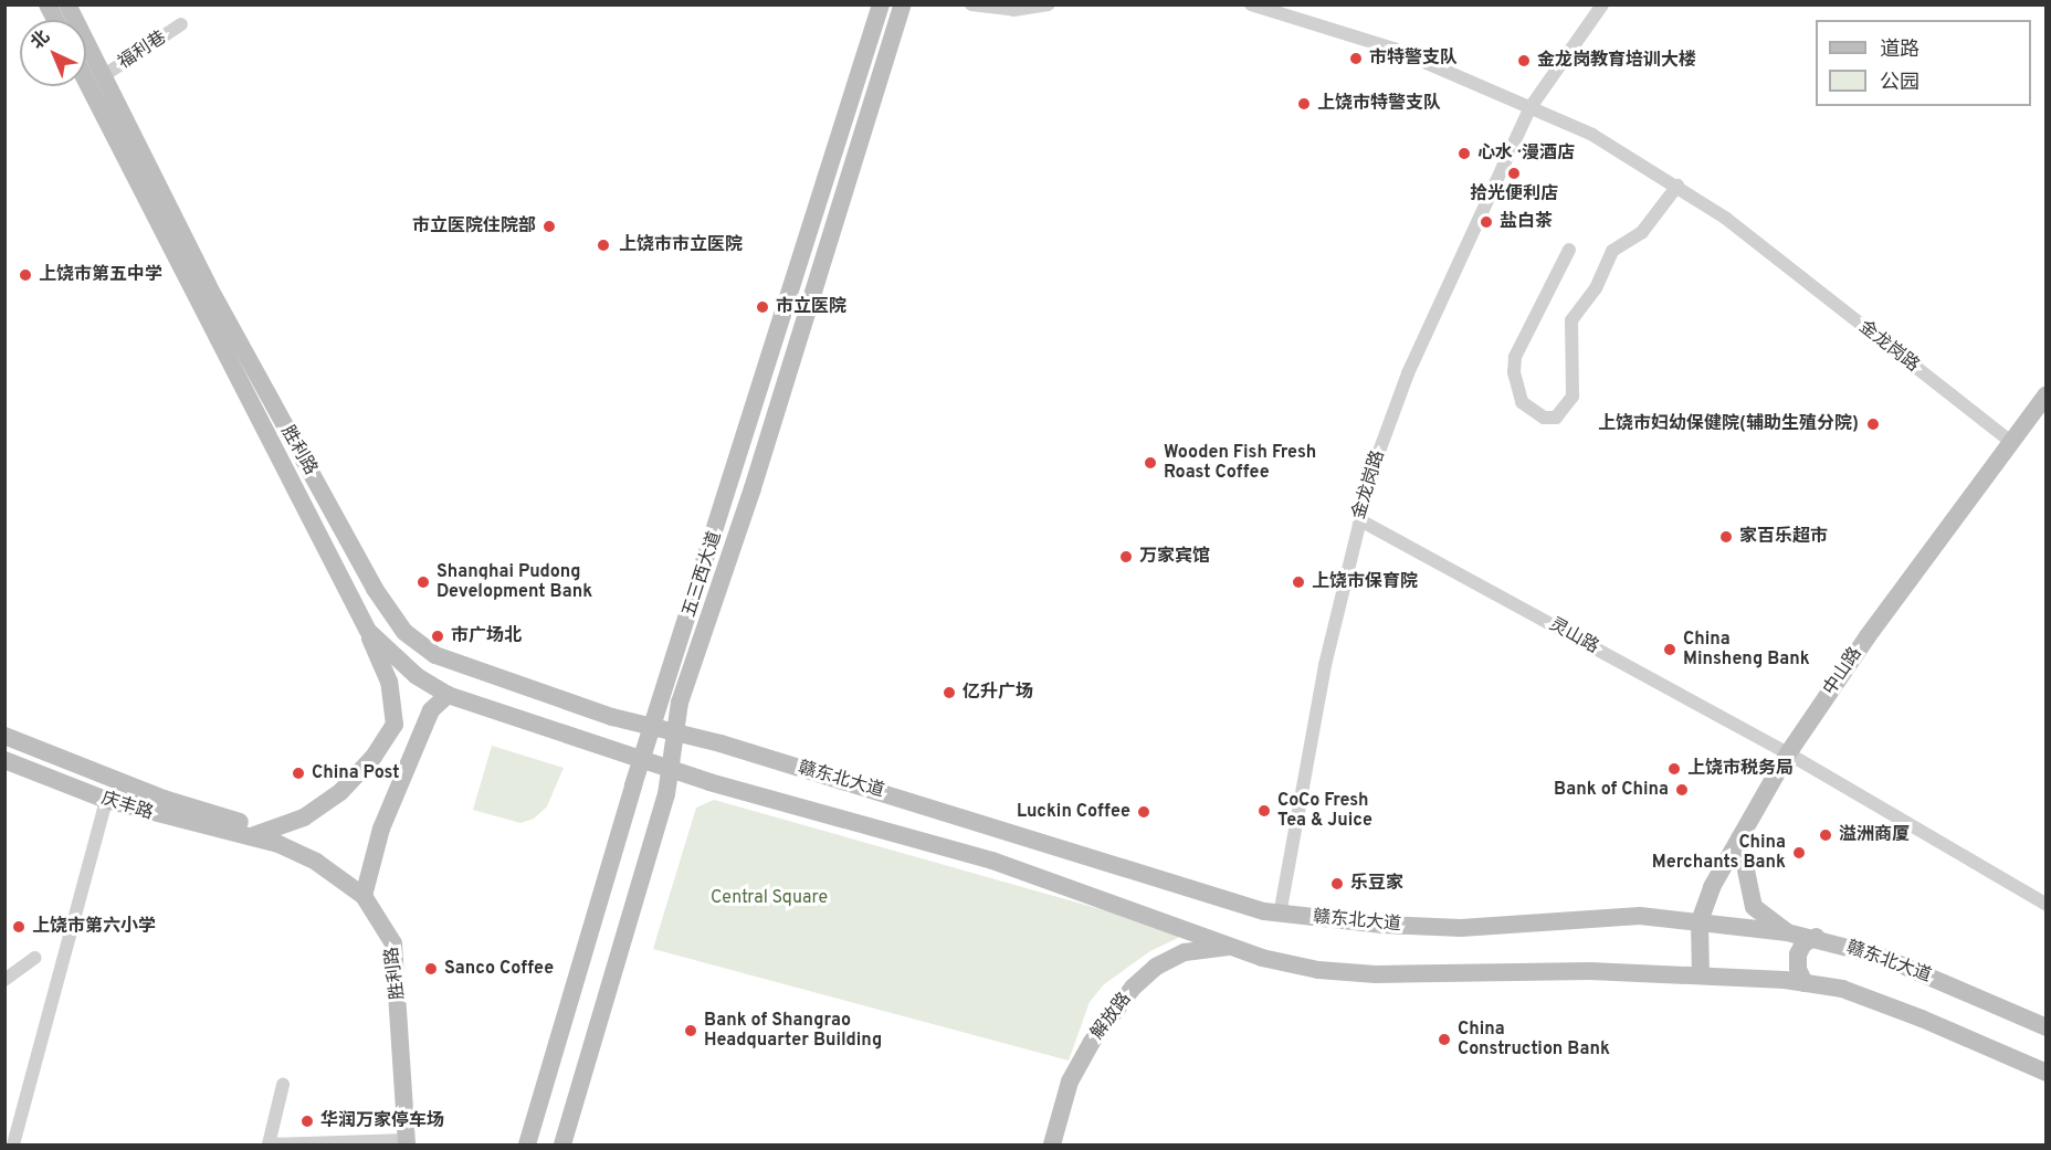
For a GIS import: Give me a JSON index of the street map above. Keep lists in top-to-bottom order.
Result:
{
  "streets": {
    "main road": [
      "胜利路",
      "五三西大道",
      "中山路",
      "赣东北大道",
      "庆丰路",
      "解放路"
    ],
    "street": ["福利巷", "金龙岗路", "灵山路"]
  },
  "crossings": [
    ["福利巷", "胜利路"],
    ["金龙岗路", "灵山路"],
    ["金龙岗路", "中山路"],
    ["金龙岗路", "赣东北大道"],
    ["胜利路", "五三西大道"],
    ["胜利路", "中山路"],
    ["胜利路", "赣东北大道"],
    ["胜利路", "庆丰路"],
    ["胜利路", "解放路"],
    ["五三西大道", "赣东北大道"],
    ["灵山路", "中山路"],
    ["中山路", "赣东北大道"]
  ],
  "parks": ["Central Square"],
  "places": [
    "市特警支队",
    "金龙岗教育培训大楼",
    "上饶市特警支队",
    "心水 · 漫酒店",
    "拾光便利店",
    "盐白茶",
    "市立医院住院部",
    "上饶市市立医院",
    "上饶市第五中学",
    "市立医院",
    "上饶市妇幼保健院(辅助生殖分院)",
    "Wooden Fish Fresh Roast Coffee",
    "家百乐超市",
    "万家宾馆",
    "Shanghai Pudong Development Bank",
    "上饶市保育院",
    "市广场北",
    "China Minsheng Bank",
    "亿升广场",
    "上饶市税务局",
    "China Post",
    "Bank of China",
    "CoCo Fresh Tea & Juice",
    "Luckin Coffee",
    "溢洲商厦",
    "China Merchants Bank",
    "乐豆家",
    "上饶市第六小学",
    "Sanco Coffee",
    "Bank of Shangrao Headquarter Building",
    "China Construction Bank",
    "华润万家停车场"
  ],
  "legend": ["道路", "公园"],
  "north": "top left"
}
